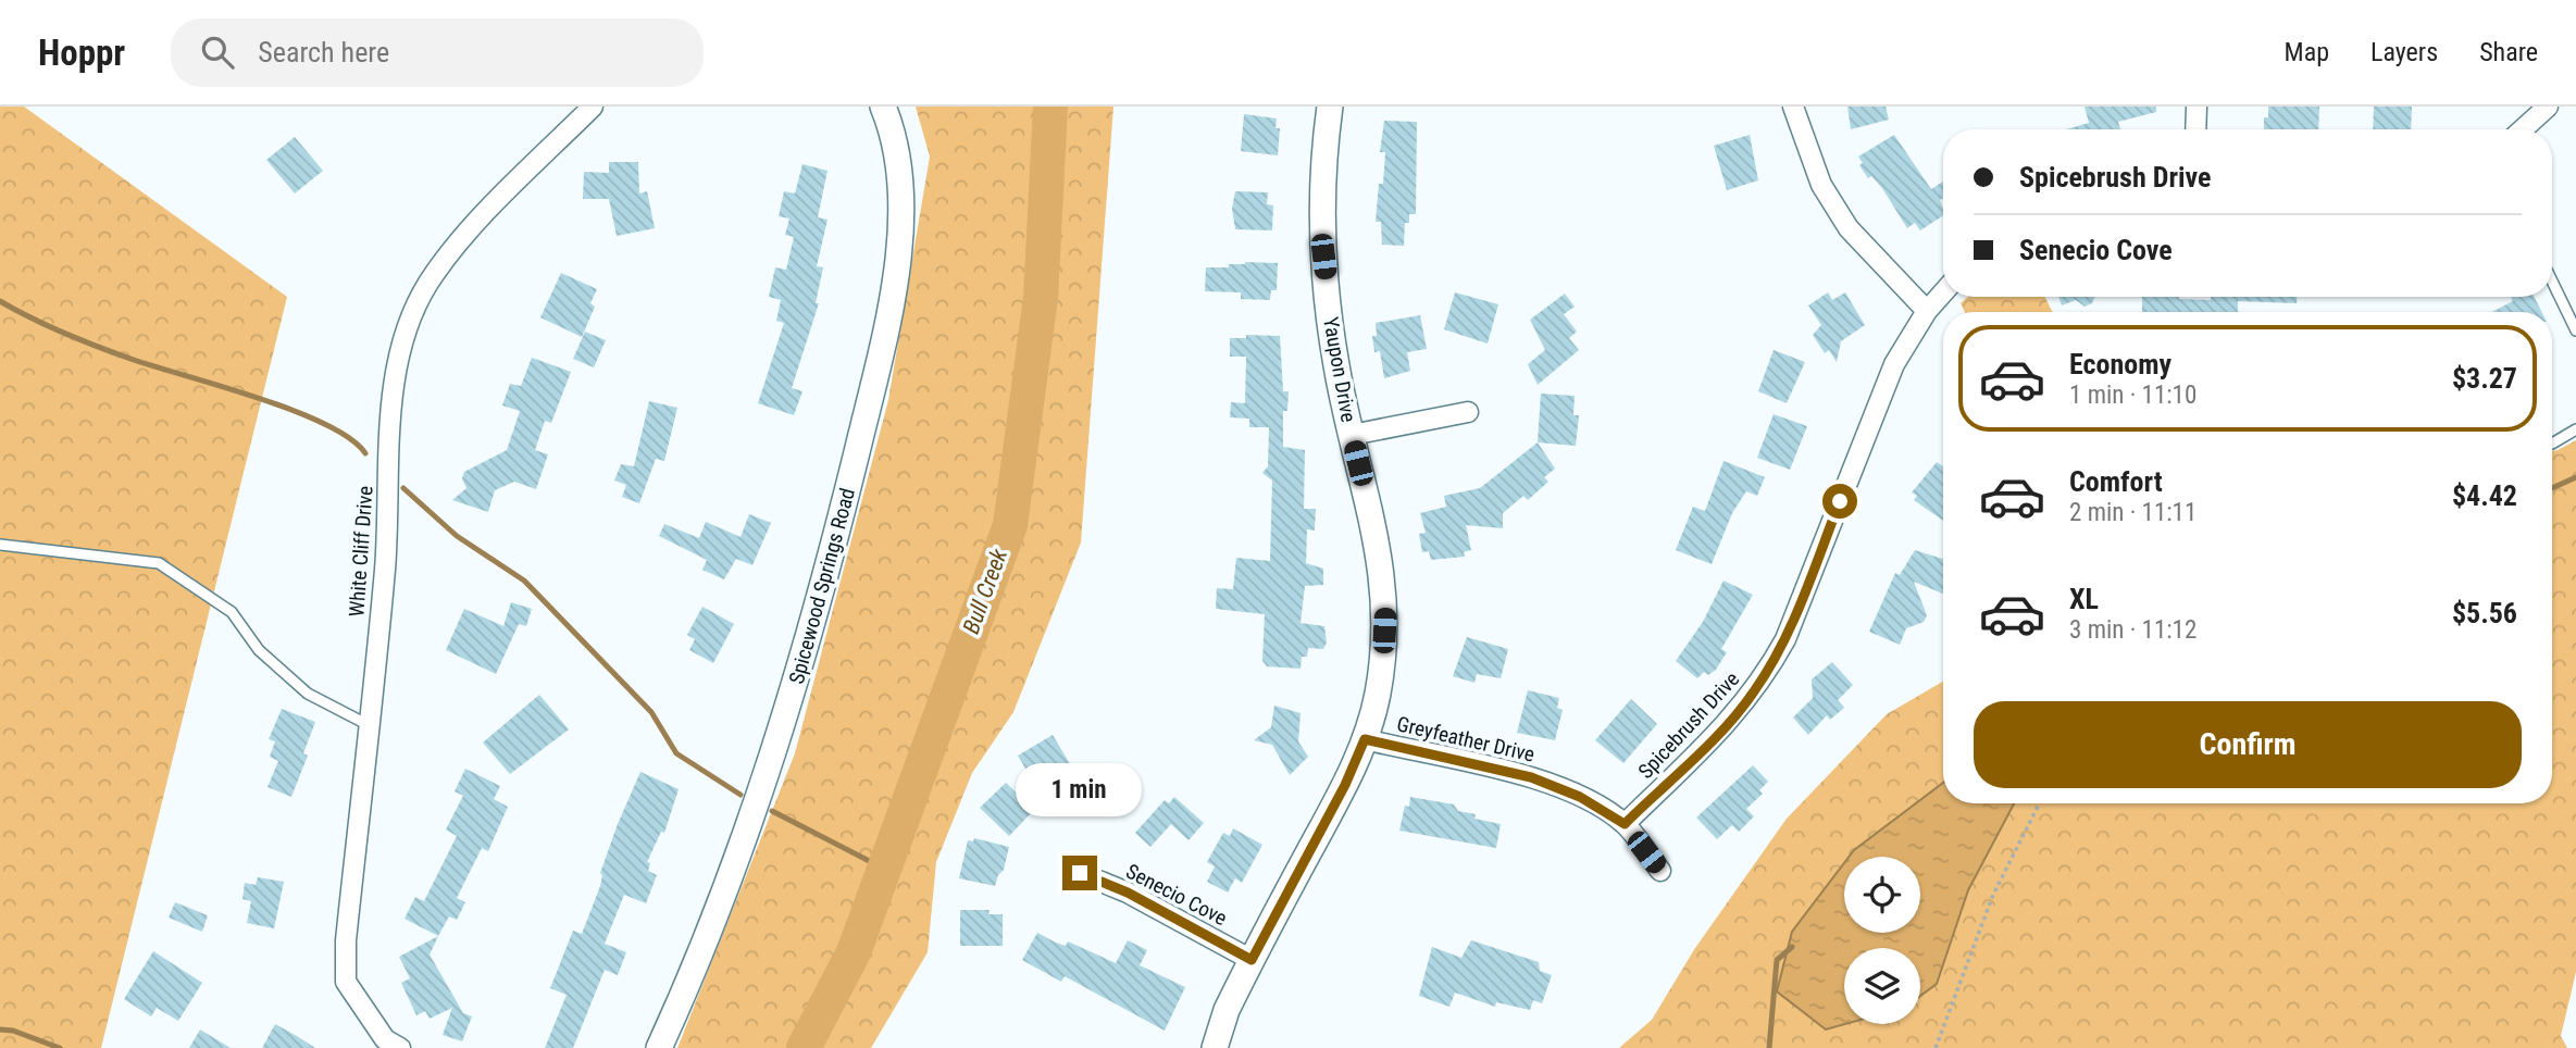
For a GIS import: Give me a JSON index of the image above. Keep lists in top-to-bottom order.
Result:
{
  "streets": {
    "street": [
      "Yaupon Drive",
      "White Cliff Drive",
      "Spicewood Springs Road",
      "Spicebrush Drive",
      "Greyfeather Drive",
      "Senecio Cove"
    ]
  },
  "crossings": [
    ["Yaupon Drive", "Greyfeather Drive"],
    ["Yaupon Drive", "Senecio Cove"],
    ["Spicebrush Drive", "Greyfeather Drive"]
  ],
  "water": ["Bull Creek"],
  "page": {
    "header": "Hoppr",
    "search": "Search here",
    "nav": ["Map", "Layers", "Share"],
    "banner": ["Spicebrush Drive", "Senecio Cove"],
    "list": [
      {
        "name": "Economy",
        "note": "1 min · 11:10",
        "value": "$3.27"
      },
      {
        "name": "Comfort",
        "note": "2 min · 11:11",
        "value": "$4.42"
      },
      {
        "name": "XL",
        "note": "3 min · 11:12",
        "value": "$5.56"
      }
    ],
    "buttons": "Confirm",
    "bubble": "1 min"
  }
}
